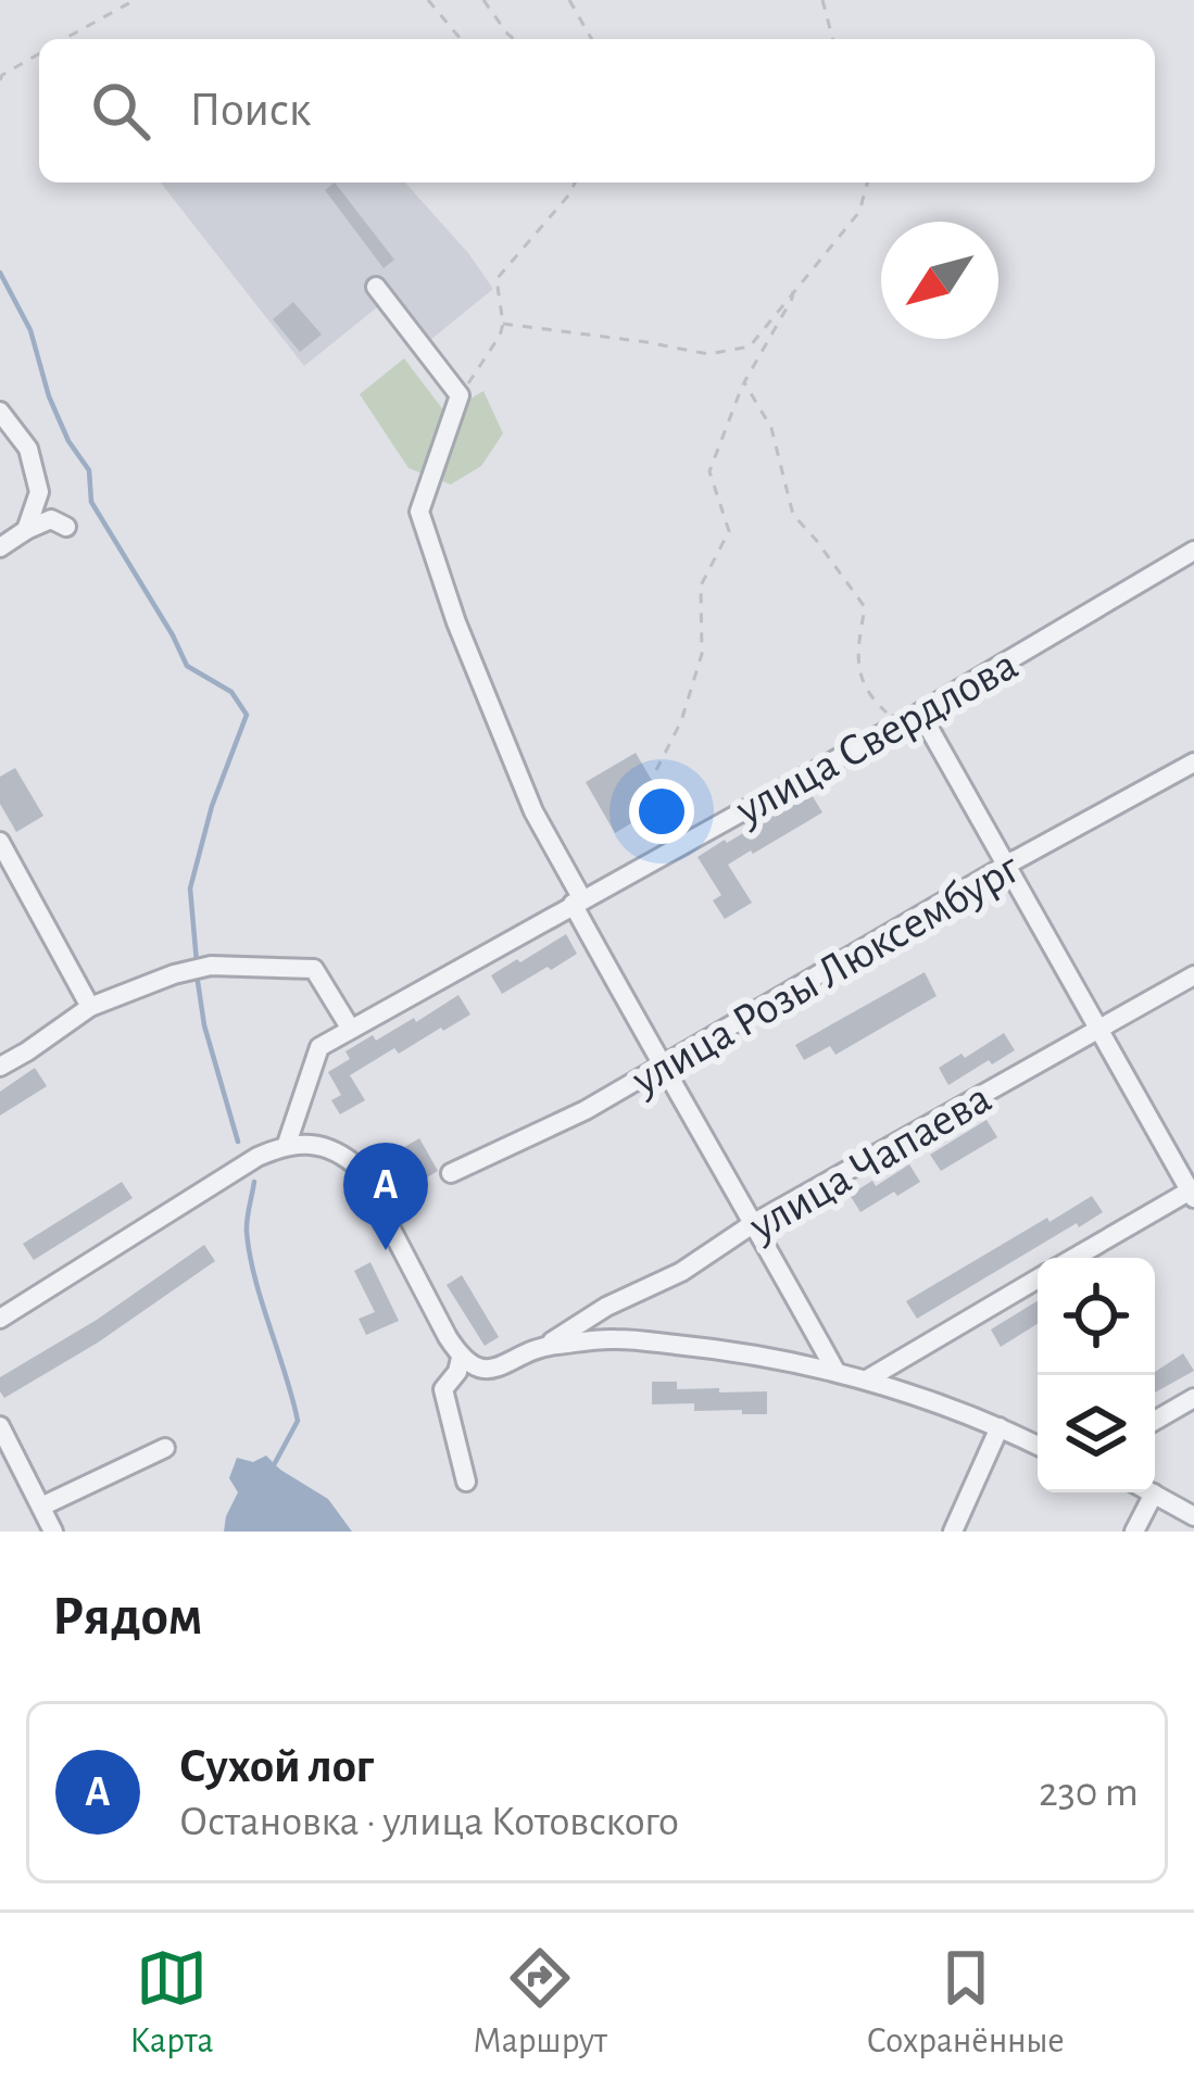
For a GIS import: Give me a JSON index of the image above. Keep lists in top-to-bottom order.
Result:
{
  "streets": {
    "street": ["улица Свердлова", "улица Розы Люксембург", "улица Чапаева"]
  },
  "north": "bottom left",
  "page": {
    "search": "Поиск",
    "pins": "A",
    "heading": "Рядом",
    "list": [
      {
        "mark": "A",
        "name": "Сухой лог",
        "note": "Остановка · улица Котовского",
        "value": "230 m"
      }
    ],
    "nav": ["Карта", "Маршрут", "Сохранённые"]
  }
}
